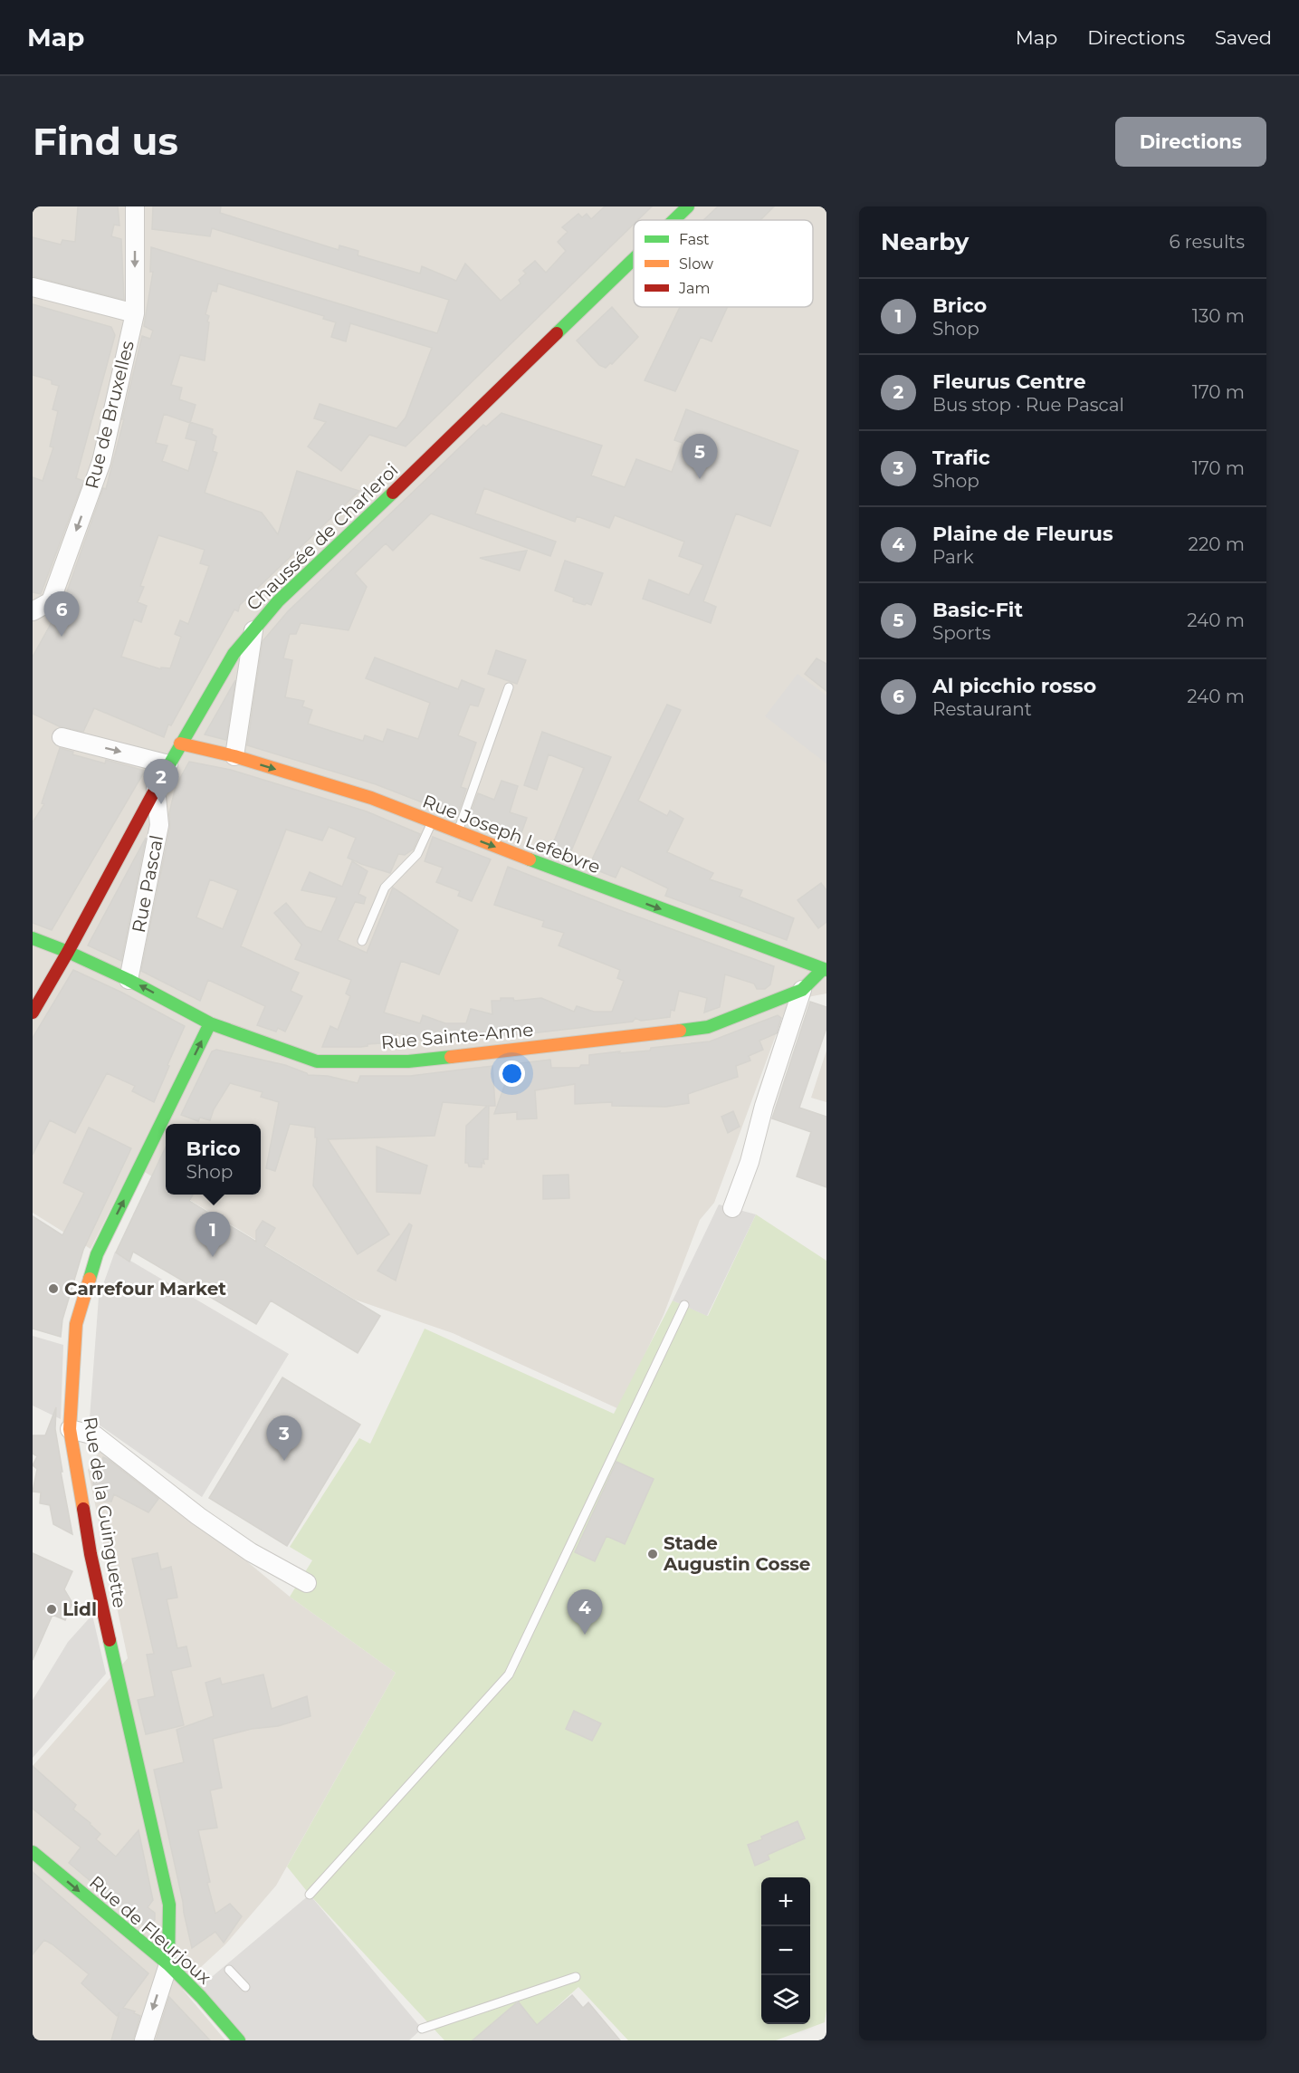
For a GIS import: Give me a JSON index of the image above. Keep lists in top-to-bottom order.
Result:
{
  "streets": {
    "main road": [
      "Chaussée de Charleroi",
      "Rue Joseph Lefebvre",
      "Rue Sainte-Anne",
      "Rue de la Guinguette",
      "Rue de Fleurjoux"
    ],
    "street": ["Rue de Bruxelles", "Rue Pascal"]
  },
  "crossings": [
    ["Chaussée de Charleroi", "Rue Joseph Lefebvre"],
    ["Chaussée de Charleroi", "Rue Pascal"],
    ["Chaussée de Charleroi", "Rue Sainte-Anne"],
    ["Rue Joseph Lefebvre", "Rue Sainte-Anne"],
    ["Rue Pascal", "Rue Sainte-Anne"],
    ["Rue Sainte-Anne", "Rue de la Guinguette"],
    ["Rue de la Guinguette", "Rue de Fleurjoux"]
  ],
  "one_way": [
    "Rue de Bruxelles",
    "Rue Joseph Lefebvre",
    "Rue de la Guinguette",
    "Rue de Fleurjoux"
  ],
  "places": ["Carrefour Market", "Stade Augustin Cosse", "Lidl"],
  "legend": ["Fast", "Slow", "Jam"],
  "page": {
    "header": "Map",
    "nav": ["Map", "Directions", "Saved"],
    "buttons": "Directions",
    "title": "Find us",
    "heading": ["Nearby", "6 results"],
    "list": [
      {
        "mark": "1",
        "name": "Brico",
        "note": "Shop",
        "value": "130 m"
      },
      {
        "mark": "2",
        "name": "Fleurus Centre",
        "note": "Bus stop · Rue Pascal",
        "value": "170 m"
      },
      {
        "mark": "3",
        "name": "Trafic",
        "note": "Shop",
        "value": "170 m"
      },
      {
        "mark": "4",
        "name": "Plaine de Fleurus",
        "note": "Park",
        "value": "220 m"
      },
      {
        "mark": "5",
        "name": "Basic-Fit",
        "note": "Sports",
        "value": "240 m"
      },
      {
        "mark": "6",
        "name": "Al picchio rosso",
        "note": "Restaurant",
        "value": "240 m"
      }
    ],
    "pins": [
      "5",
      "6",
      "2",
      "1",
      "3",
      "4"
    ],
    "popup": ["Brico", "Shop"],
    "map_buttons": ["+", "−"]
  }
}
